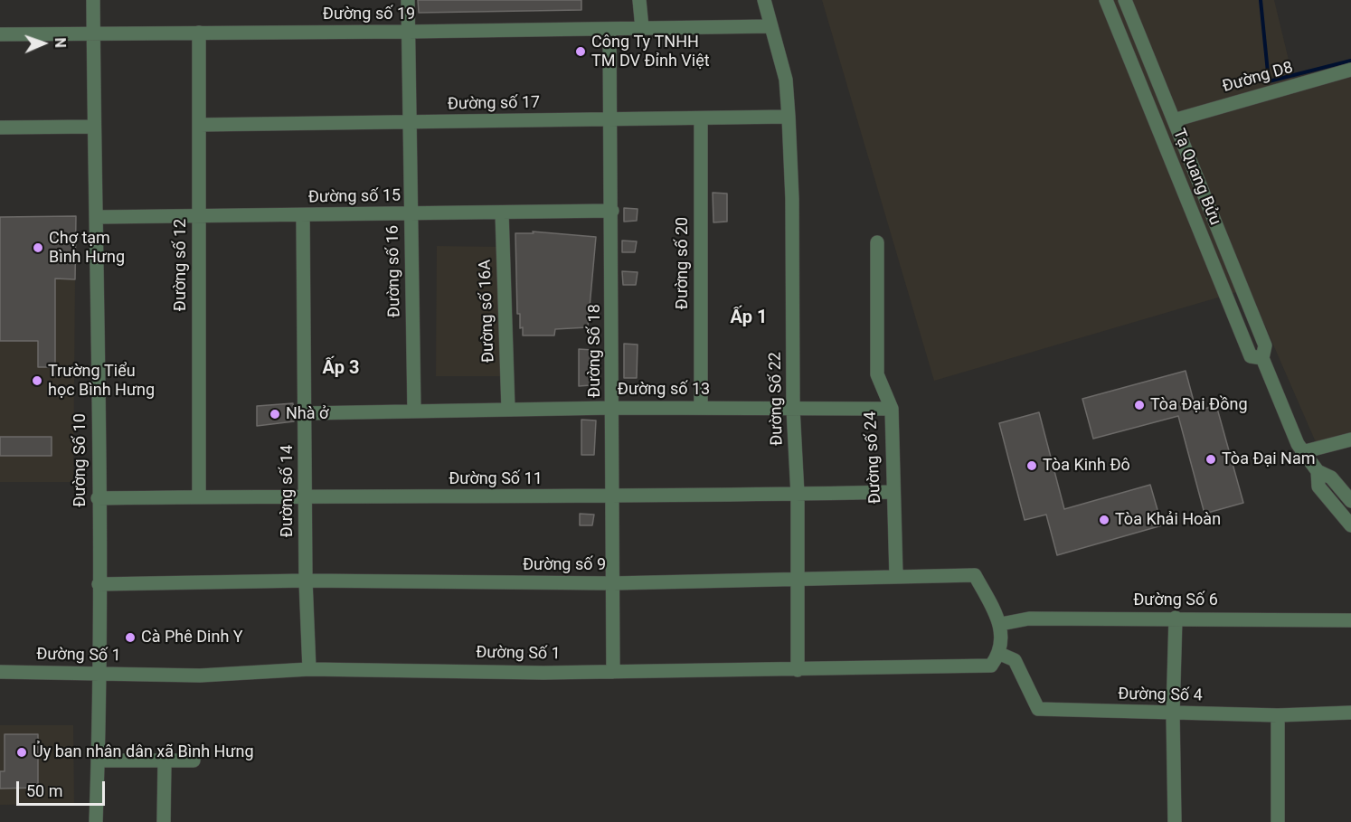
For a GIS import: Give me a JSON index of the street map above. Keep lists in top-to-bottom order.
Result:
{
  "streets": {
    "street": [
      "Đường số 19",
      "Đường D8",
      "Đường số 17",
      "Tạ Quang Bửu",
      "Đường số 15",
      "Đường số 20",
      "Đường số 12",
      "Đường số 16",
      "Đường số 16A",
      "Đường Số 18",
      "Đường số 13",
      "Đường Số 22",
      "Đường số 24",
      "Đường Số 10",
      "Đường Số 11",
      "Đường số 14",
      "Đường số 9",
      "Đường Số 6",
      "Đường Số 1",
      "Đường Số 4"
    ]
  },
  "crossings": [
    ["Đường số 19", "Đường số 12"],
    ["Đường số 19", "Đường số 16"],
    ["Đường số 19", "Đường Số 18"],
    ["Đường số 19", "Đường Số 22"],
    ["Đường số 19", "Đường Số 10"],
    ["Đường D8", "Tạ Quang Bửu"],
    ["Đường số 17", "Đường số 20"],
    ["Đường số 17", "Đường số 12"],
    ["Đường số 17", "Đường số 16"],
    ["Đường số 17", "Đường Số 18"],
    ["Đường số 17", "Đường Số 22"],
    ["Đường số 15", "Đường số 12"],
    ["Đường số 15", "Đường số 16"],
    ["Đường số 15", "Đường số 16A"],
    ["Đường số 15", "Đường Số 18"],
    ["Đường số 15", "Đường Số 10"],
    ["Đường số 15", "Đường số 14"],
    ["Đường số 20", "Đường số 13"],
    ["Đường số 12", "Đường Số 11"],
    ["Đường số 16", "Đường số 13"],
    ["Đường số 16A", "Đường số 13"],
    ["Đường Số 18", "Đường số 13"],
    ["Đường Số 18", "Đường Số 11"],
    ["Đường Số 18", "Đường số 9"],
    ["Đường Số 18", "Đường Số 1"],
    ["Đường số 13", "Đường Số 22"],
    ["Đường số 13", "Đường số 24"],
    ["Đường số 13", "Đường số 14"],
    ["Đường Số 22", "Đường Số 11"],
    ["Đường Số 22", "Đường số 9"],
    ["Đường Số 22", "Đường Số 1"],
    ["Đường số 24", "Đường Số 11"],
    ["Đường số 24", "Đường số 9"],
    ["Đường Số 10", "Đường Số 11"],
    ["Đường Số 10", "Đường số 9"],
    ["Đường Số 10", "Đường Số 1"],
    ["Đường Số 11", "Đường số 14"],
    ["Đường số 14", "Đường số 9"],
    ["Đường số 14", "Đường Số 1"],
    ["Đường số 9", "Đường Số 6"],
    ["Đường Số 1", "Đường Số 4"]
  ],
  "districts": ["Ấp 1", "Ấp 3"],
  "places": [
    "Công Ty TNHH TM DV Đỉnh Việt",
    "Chợ tạm Bình Hưng",
    "Trường Tiểu học Bình Hưng",
    "Tòa Đại Đồng",
    "Nhà ở",
    "Tòa Đại Nam",
    "Tòa Kinh Đô",
    "Tòa Khải Hoàn",
    "Cà Phê Dinh Y",
    "Ủy ban nhân dân xã Bình Hưng"
  ],
  "scale_bar": "50 m",
  "north": "right"
}
